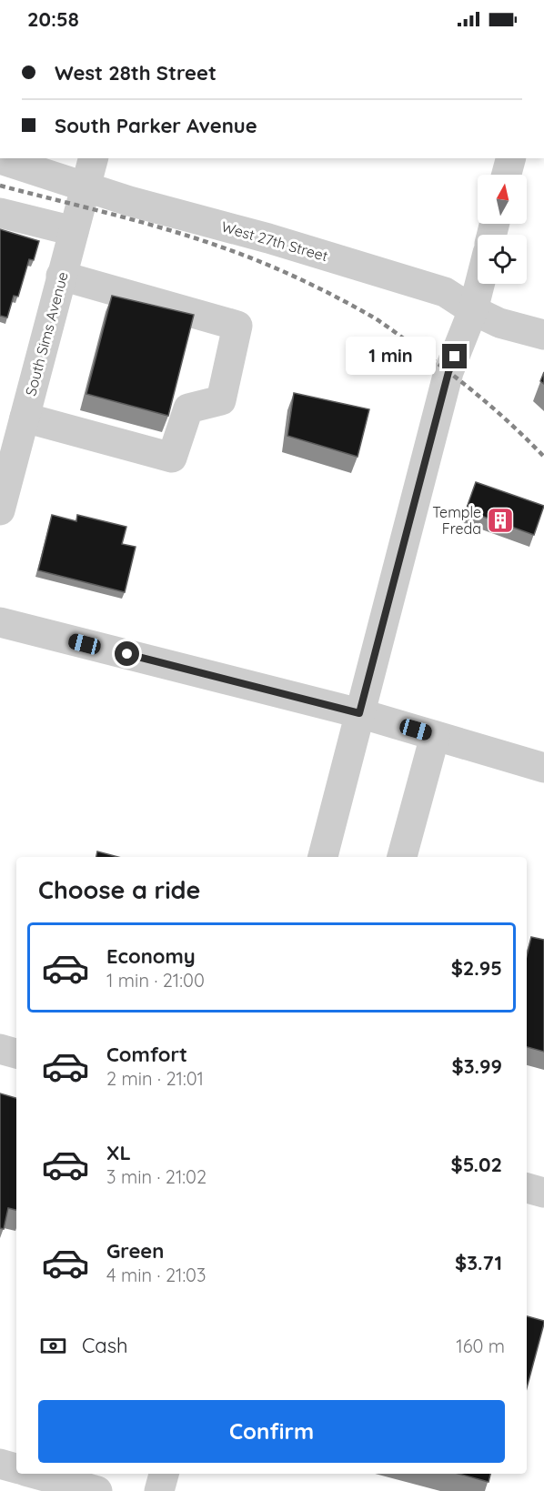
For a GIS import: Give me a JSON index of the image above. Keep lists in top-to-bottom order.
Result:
{
  "streets": {
    "street": ["West 27th Street", "South Sims Avenue"]
  },
  "crossings": [
    ["West 27th Street", "South Sims Avenue"]
  ],
  "places": {
    "building": ["Temple Freda"]
  },
  "north": "top",
  "page": {
    "status": "20:58",
    "banner": ["West 28th Street", "South Parker Avenue"],
    "bubble": "1 min",
    "heading": "Choose a ride",
    "list": [
      {
        "name": "Economy",
        "note": "1 min · 21:00",
        "value": "$2.95"
      },
      {
        "name": "Comfort",
        "note": "2 min · 21:01",
        "value": "$3.99"
      },
      {
        "name": "XL",
        "note": "3 min · 21:02",
        "value": "$5.02"
      },
      {
        "name": "Green",
        "note": "4 min · 21:03",
        "value": "$3.71"
      }
    ],
    "pay": ["Cash", "160 m"],
    "buttons": "Confirm"
  }
}
